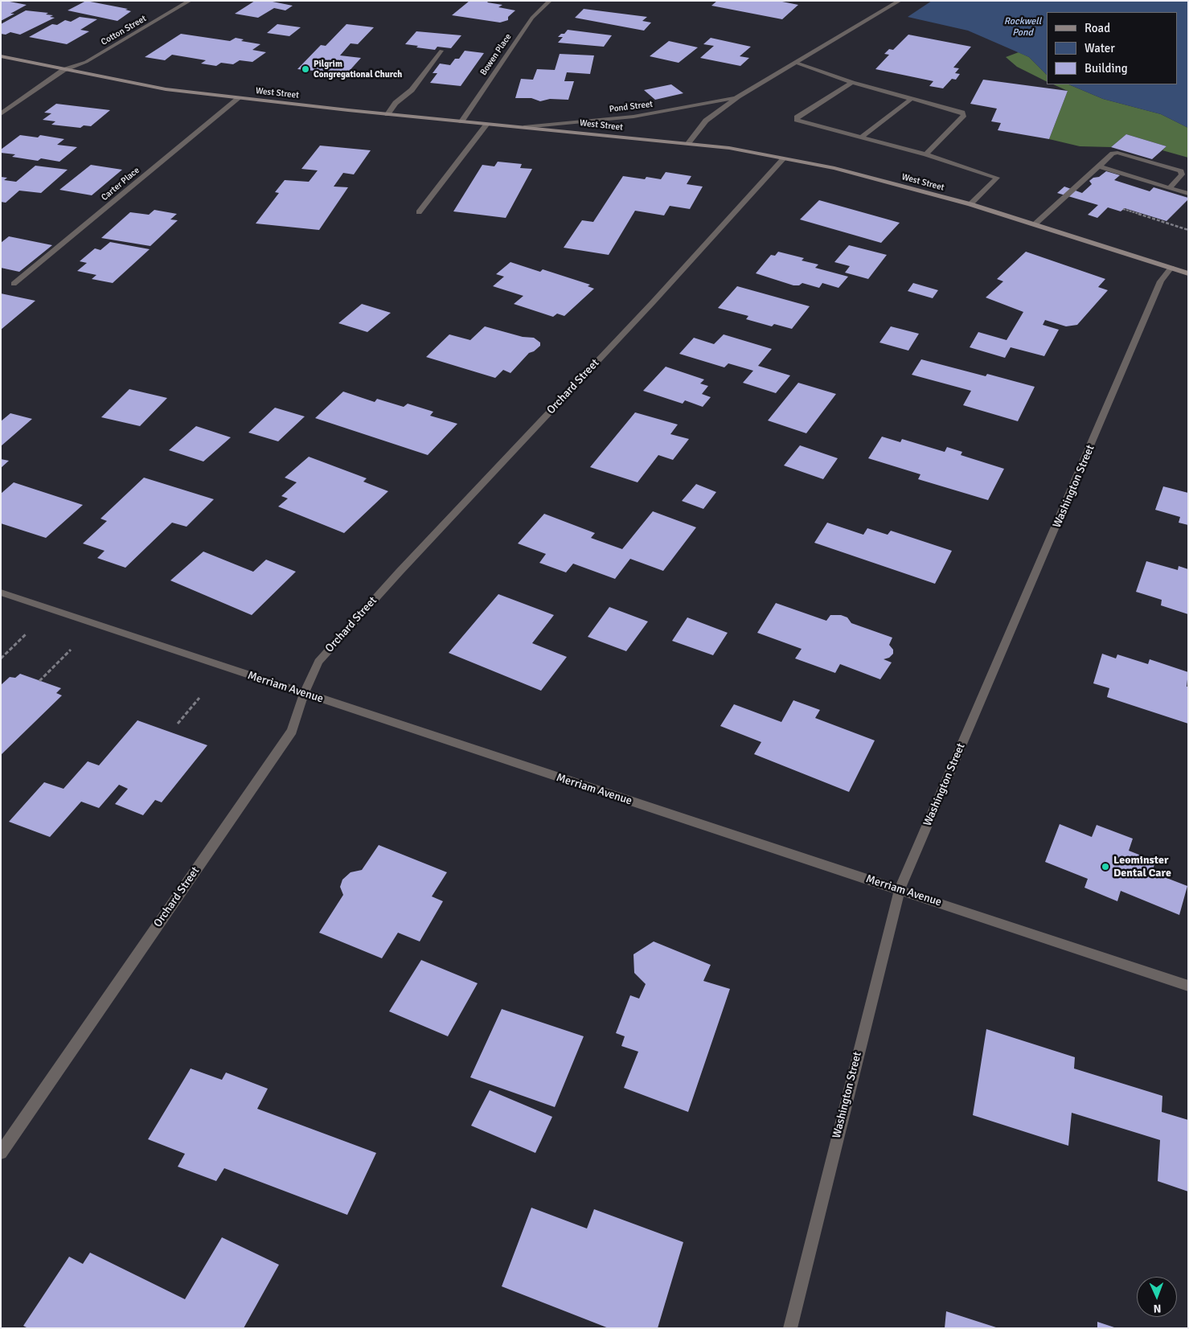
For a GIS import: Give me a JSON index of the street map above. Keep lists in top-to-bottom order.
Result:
{
  "streets": {
    "main road": ["West Street"],
    "street": [
      "Cotton Street",
      "Bowen Place",
      "Pond Street",
      "Carter Place",
      "Orchard Street",
      "Washington Street",
      "Merriam Avenue"
    ]
  },
  "crossings": [
    ["Cotton Street", "West Street"],
    ["Bowen Place", "West Street"],
    ["West Street", "Pond Street"],
    ["West Street", "Carter Place"],
    ["West Street", "Orchard Street"],
    ["West Street", "Washington Street"],
    ["Orchard Street", "Merriam Avenue"],
    ["Washington Street", "Merriam Avenue"]
  ],
  "water": ["Rockwell Pond"],
  "places": ["Pilgrim Congregational Church", "Leominster Dental Care"],
  "legend": ["Road", "Water", "Building"],
  "north": "bottom"
}
